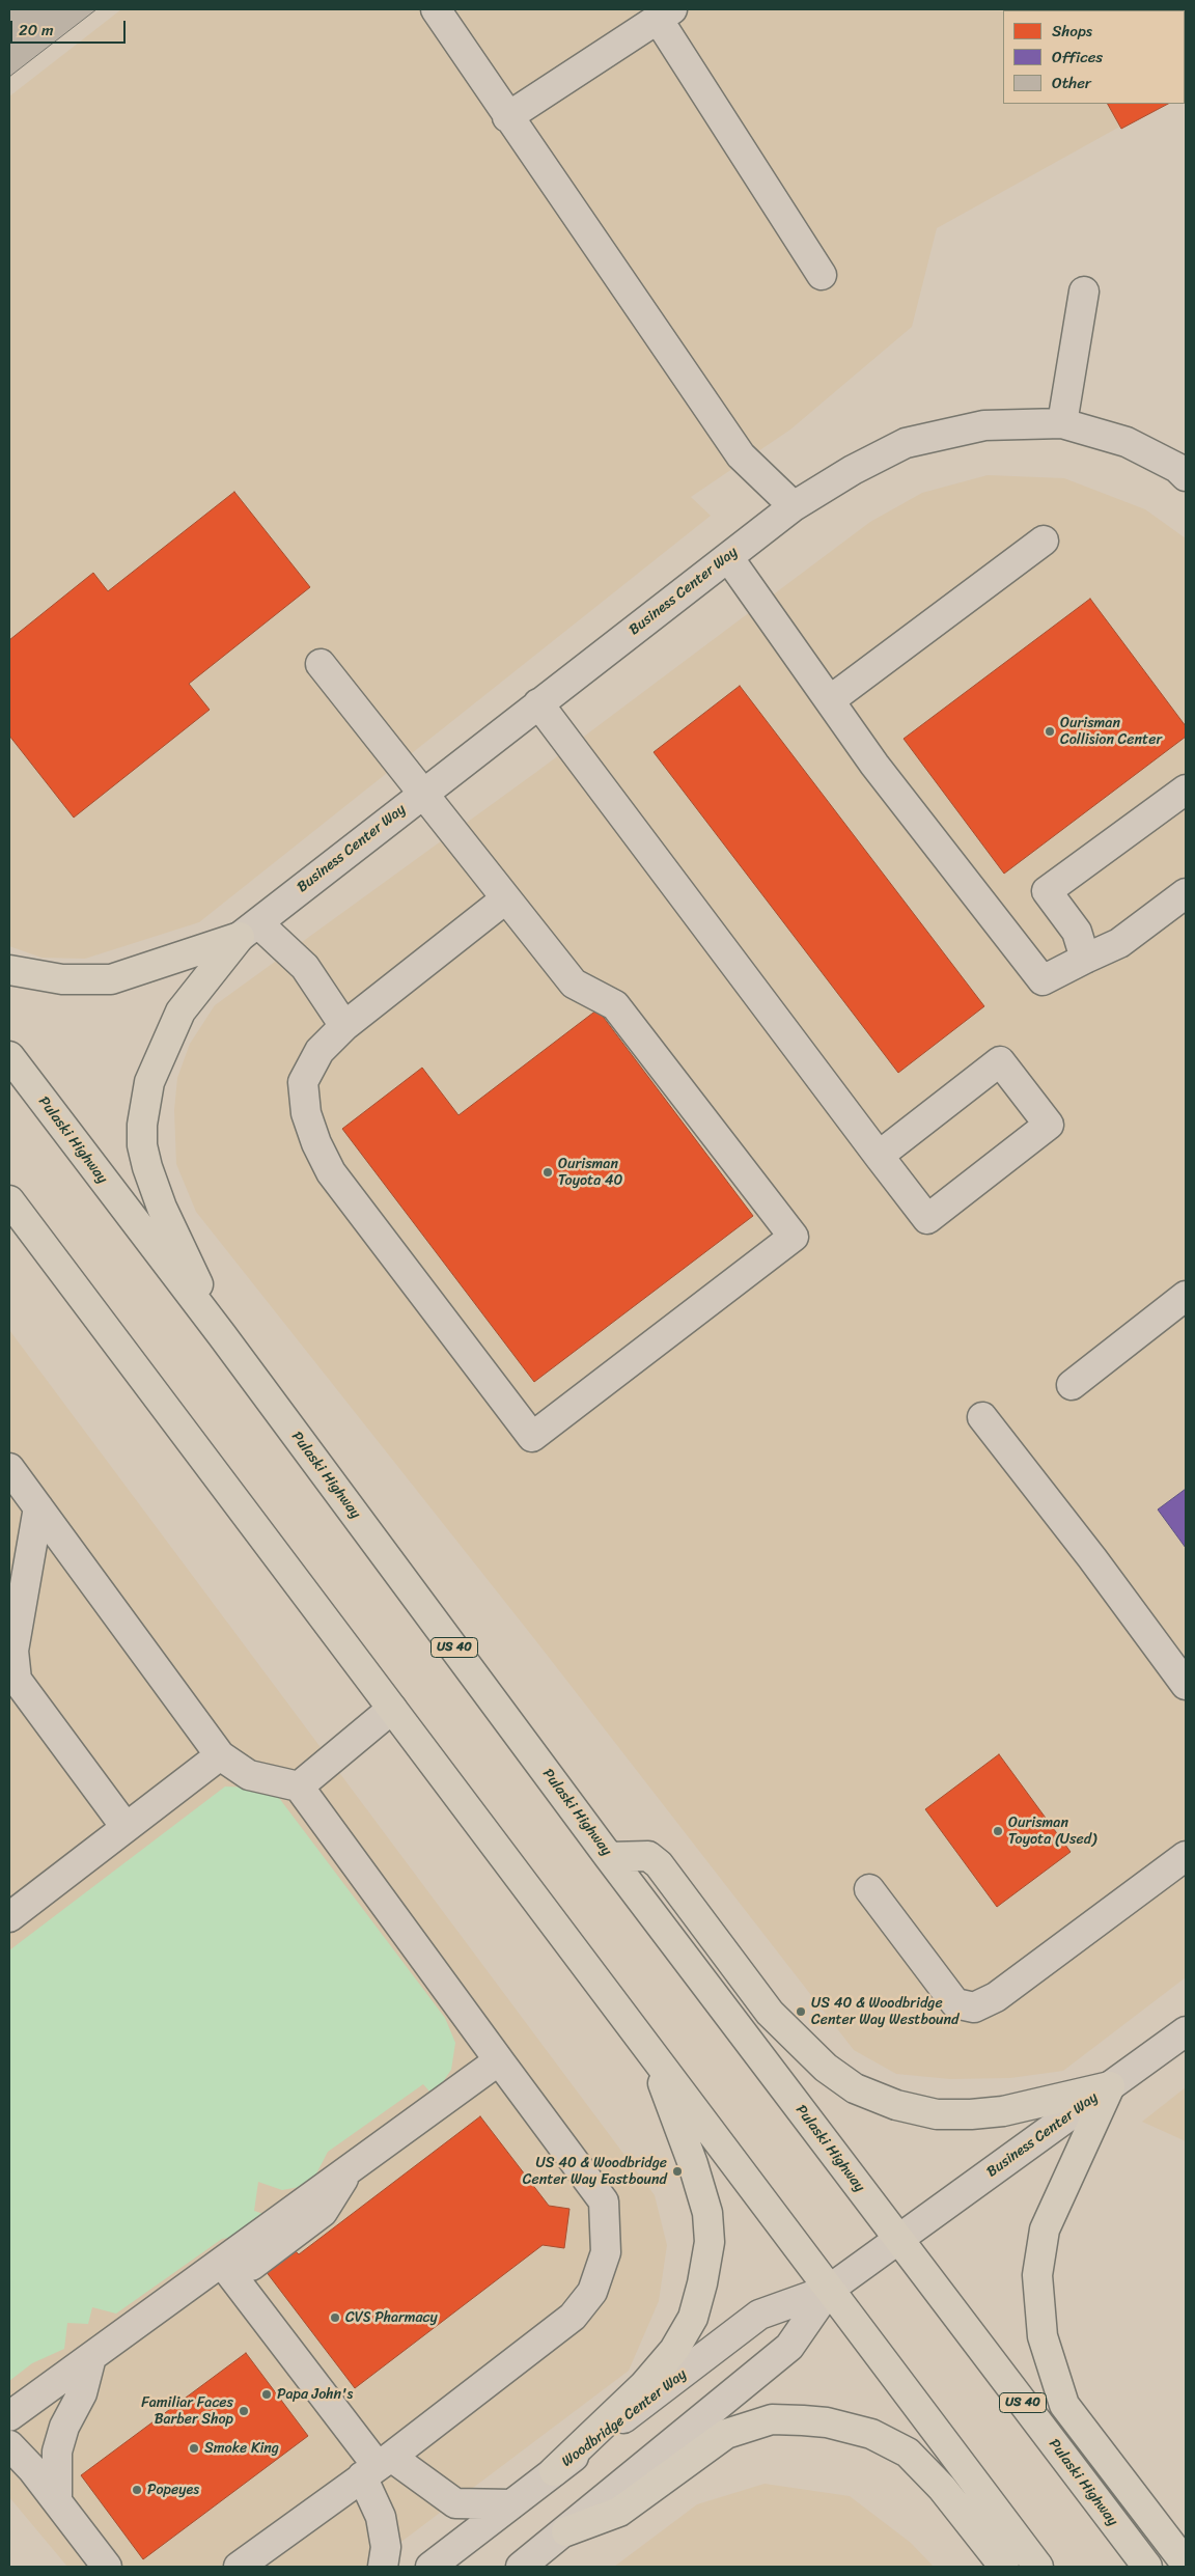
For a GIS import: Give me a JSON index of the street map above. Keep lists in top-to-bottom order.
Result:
{
  "streets": {
    "highway": ["Pulaski Highway", "US 40"],
    "street": ["Business Center Way", "Woodbridge Center Way"]
  },
  "crossings": [
    ["Business Center Way", "Pulaski Highway"],
    ["Business Center Way", "Woodbridge Center Way"],
    ["Pulaski Highway", "Woodbridge Center Way"]
  ],
  "places": [
    "Ourisman Collision Center",
    "Ourisman Toyota 40",
    "Ourisman Toyota (Used)",
    "US 40 & Woodbridge Center Way Westbound",
    "US 40 & Woodbridge Center Way Eastbound",
    "CVS Pharmacy",
    "Papa John's",
    "Familiar Faces Barber Shop",
    "Smoke King",
    "Popeyes"
  ],
  "legend": ["Shops", "Offices", "Other"],
  "scale_bar": "20 m"
}
